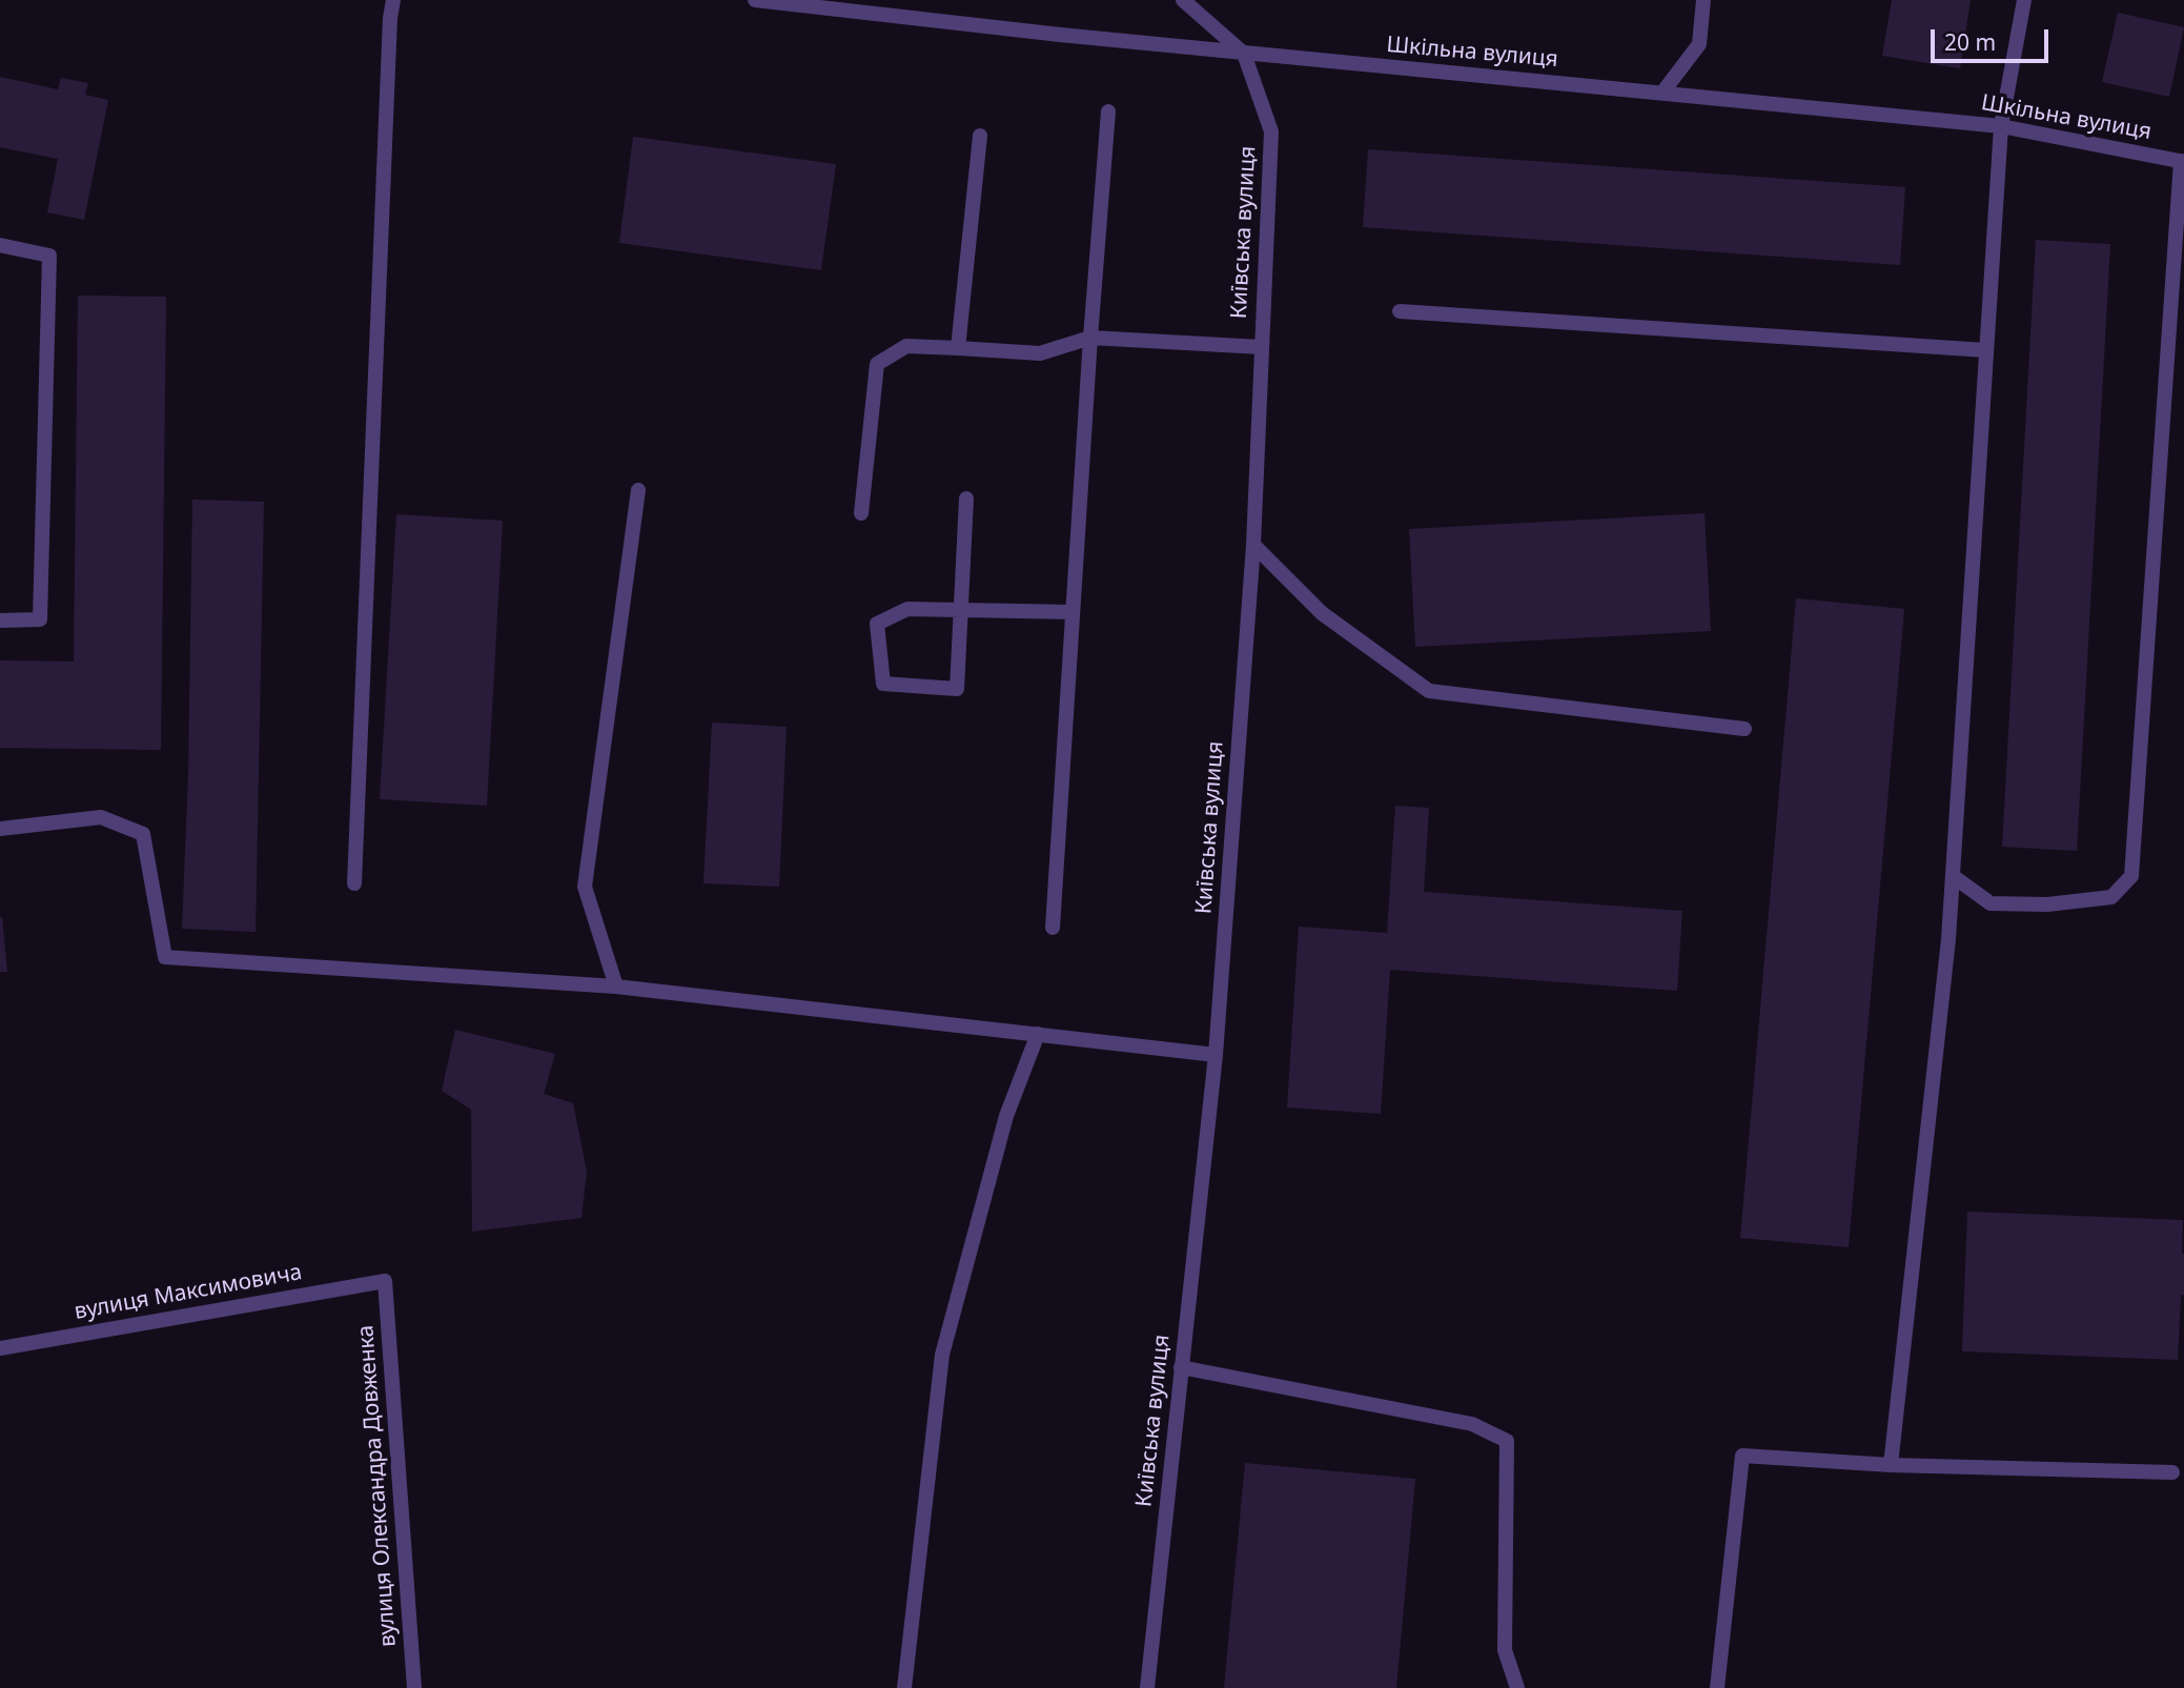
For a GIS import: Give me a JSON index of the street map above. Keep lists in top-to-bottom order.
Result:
{
  "streets": {
    "street": [
      "Шкільна вулиця",
      "Київська вулиця",
      "вулиця Максимовича",
      "вулиця Олександра Довженка"
    ]
  },
  "crossings": [
    ["Шкільна вулиця", "Київська вулиця"],
    ["вулиця Максимовича", "вулиця Олександра Довженка"]
  ],
  "scale_bar": "20 m"
}
